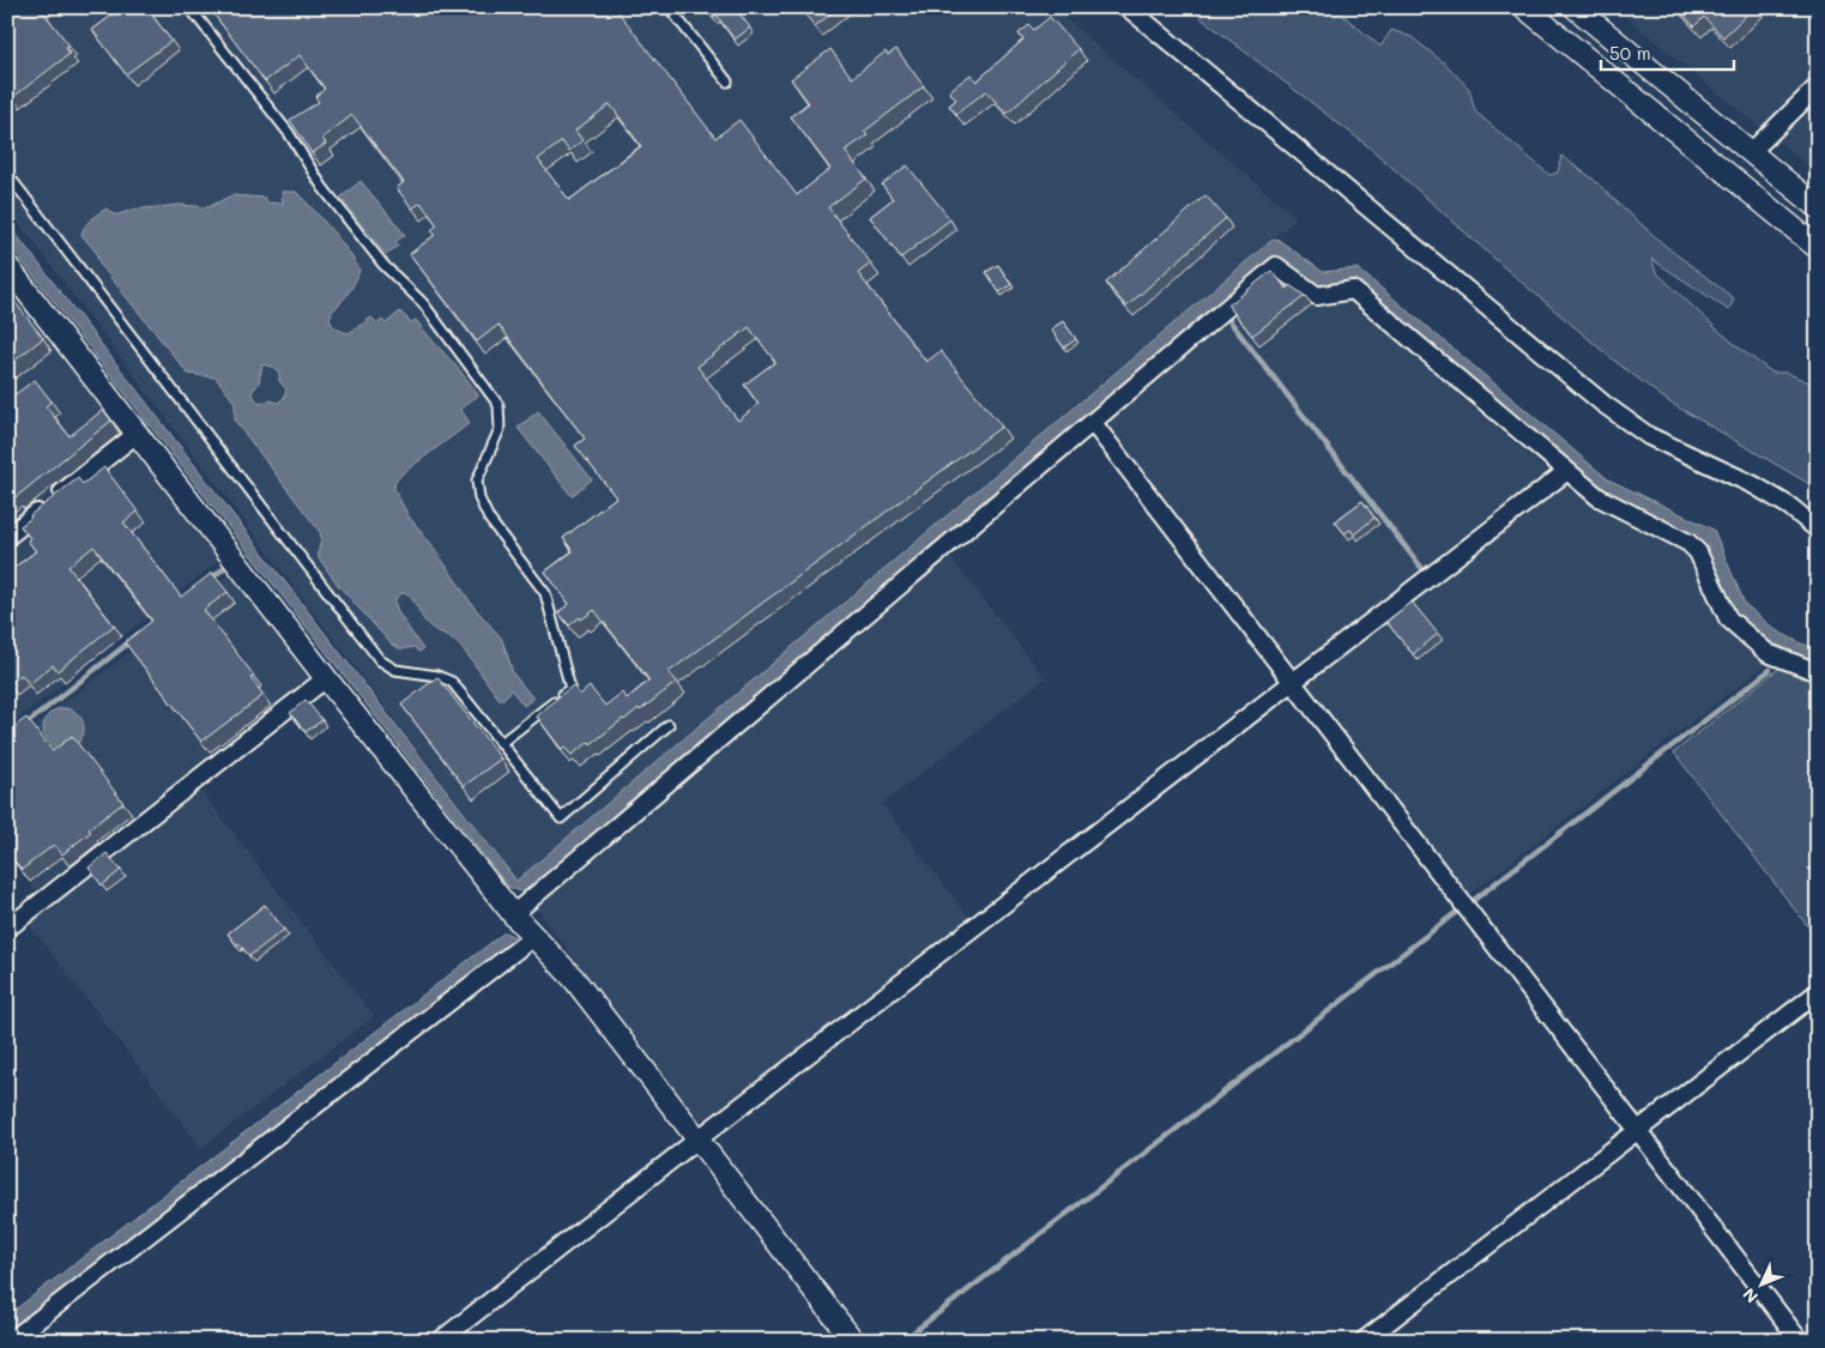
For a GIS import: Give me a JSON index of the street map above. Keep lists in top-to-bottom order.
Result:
{
  "scale_bar": "50 m",
  "north": "bottom left"
}
